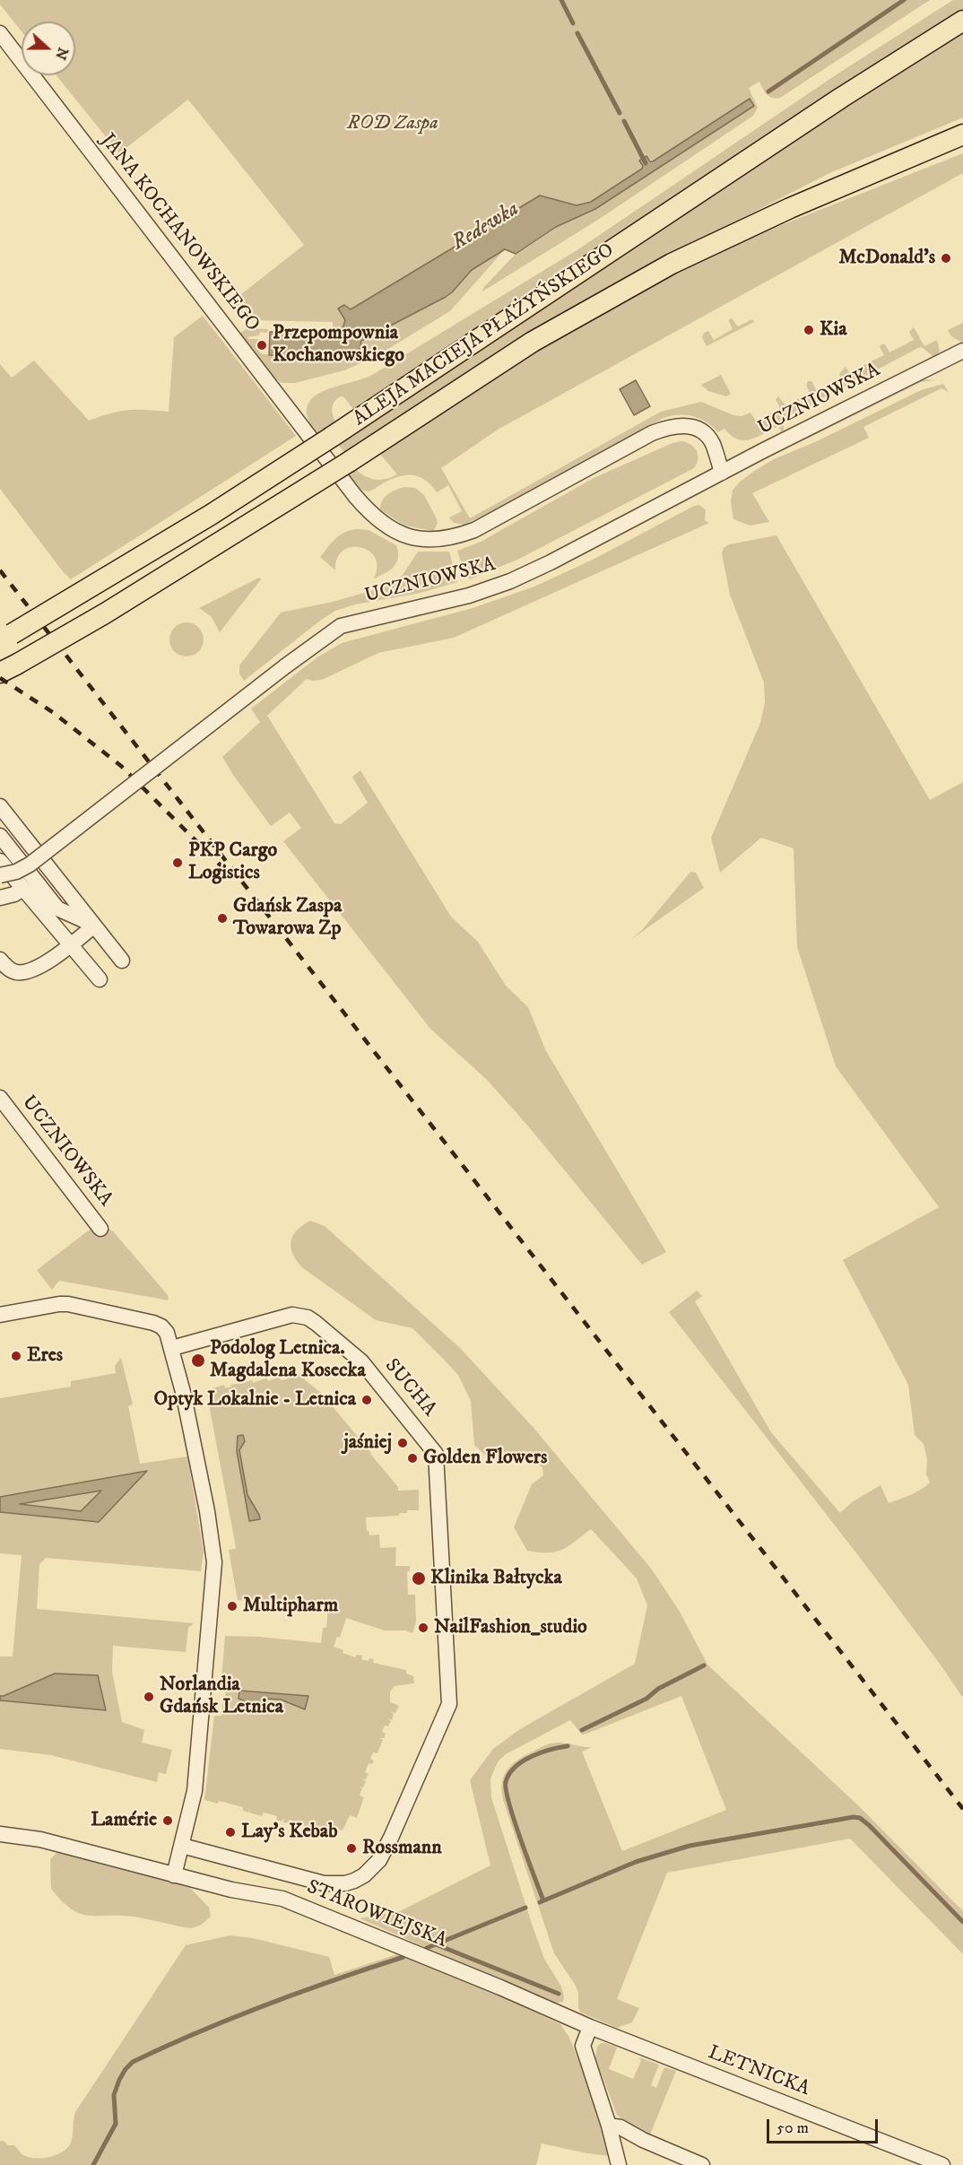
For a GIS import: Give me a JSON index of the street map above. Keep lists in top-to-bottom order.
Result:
{
  "streets": {
    "main road": ["ALEJA MACIEJA PŁAŻYŃSKIEGO"],
    "street": [
      "JANA KOCHANOWSKIEGO",
      "UCZNIOWSKA",
      "SUCHA",
      "STAROWIEJSKA",
      "LETNICKA"
    ]
  },
  "crossings": [
    ["JANA KOCHANOWSKIEGO", "UCZNIOWSKA"],
    ["SUCHA", "STAROWIEJSKA"],
    ["STAROWIEJSKA", "LETNICKA"]
  ],
  "water": ["Redewka"],
  "parks": ["ROD Zaspa"],
  "places": [
    "McDonald's",
    "Kia",
    "Przepompownia Kochanowskiego",
    "PKP Cargo Logistics",
    "Gdańsk Zaspa Towarowa Zp",
    "Eres",
    "Podolog Letnica. Magdalena Kosecka",
    "Optyk Lokalnie - Letnica",
    "jaśniej",
    "Golden Flowers",
    "Klinika Bałtycka",
    "Multipharm",
    "NailFashion_studio",
    "Norlandia Gdańsk Letnica",
    "Lamérie",
    "Lay's Kebab",
    "Rossmann"
  ],
  "scale_bar": "50 m",
  "north": "right"
}
